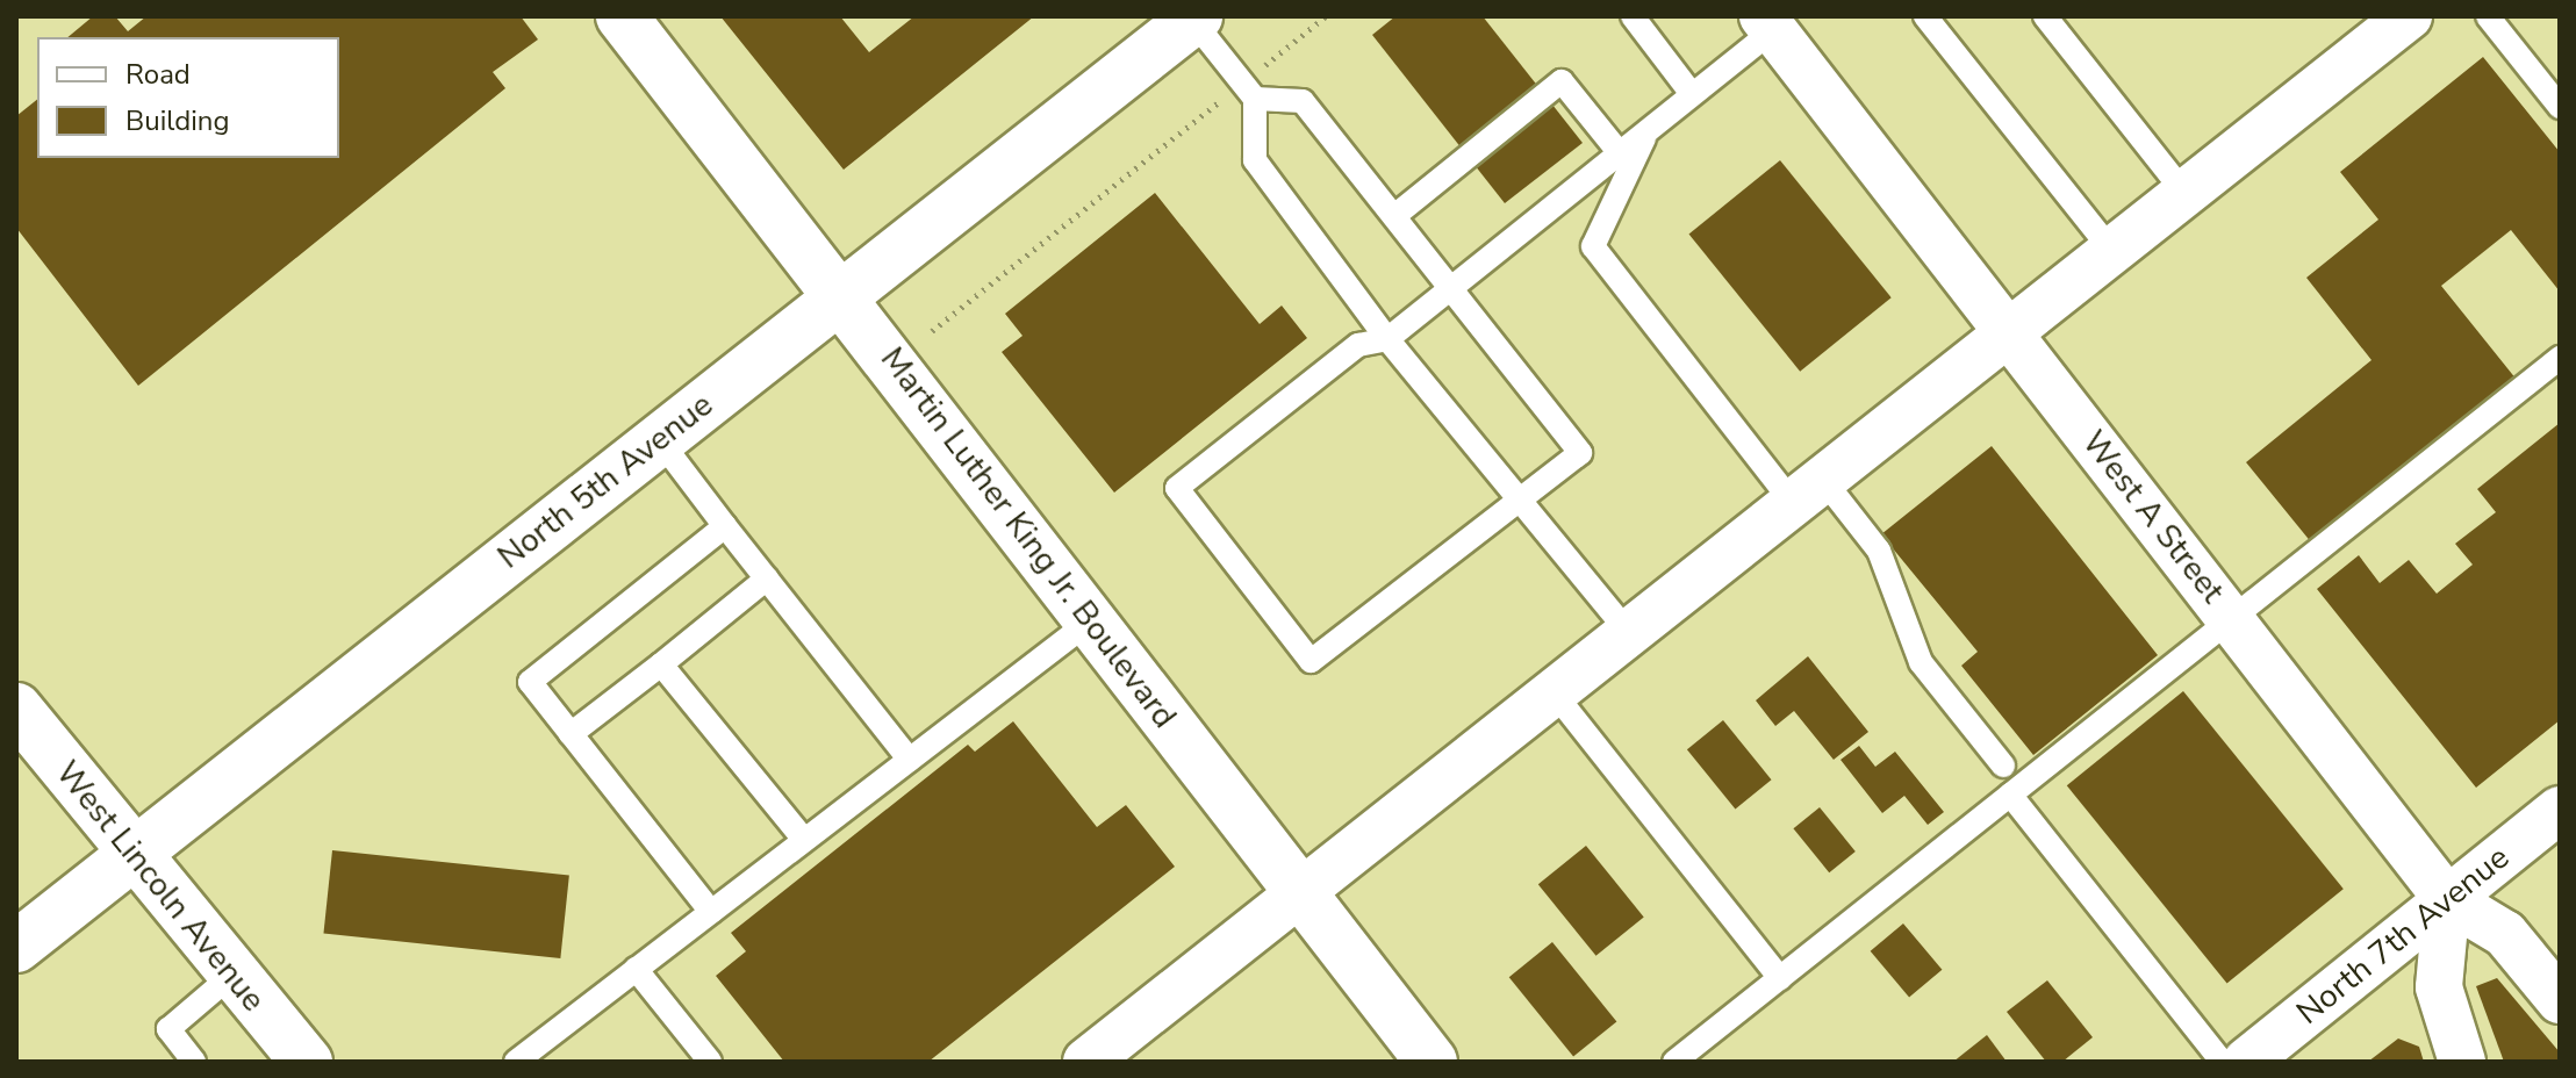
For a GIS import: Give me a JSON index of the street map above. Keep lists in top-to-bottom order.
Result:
{
  "streets": {
    "main road": ["North 5th Avenue", "Martin Luther King Jr. Boulevard", "West Lincoln Avenue"],
    "street": ["West A Street", "North 7th Avenue"]
  },
  "crossings": [
    ["North 5th Avenue", "Martin Luther King Jr. Boulevard"],
    ["North 5th Avenue", "West Lincoln Avenue"],
    ["West A Street", "North 7th Avenue"]
  ],
  "legend": ["Road", "Building"]
}
